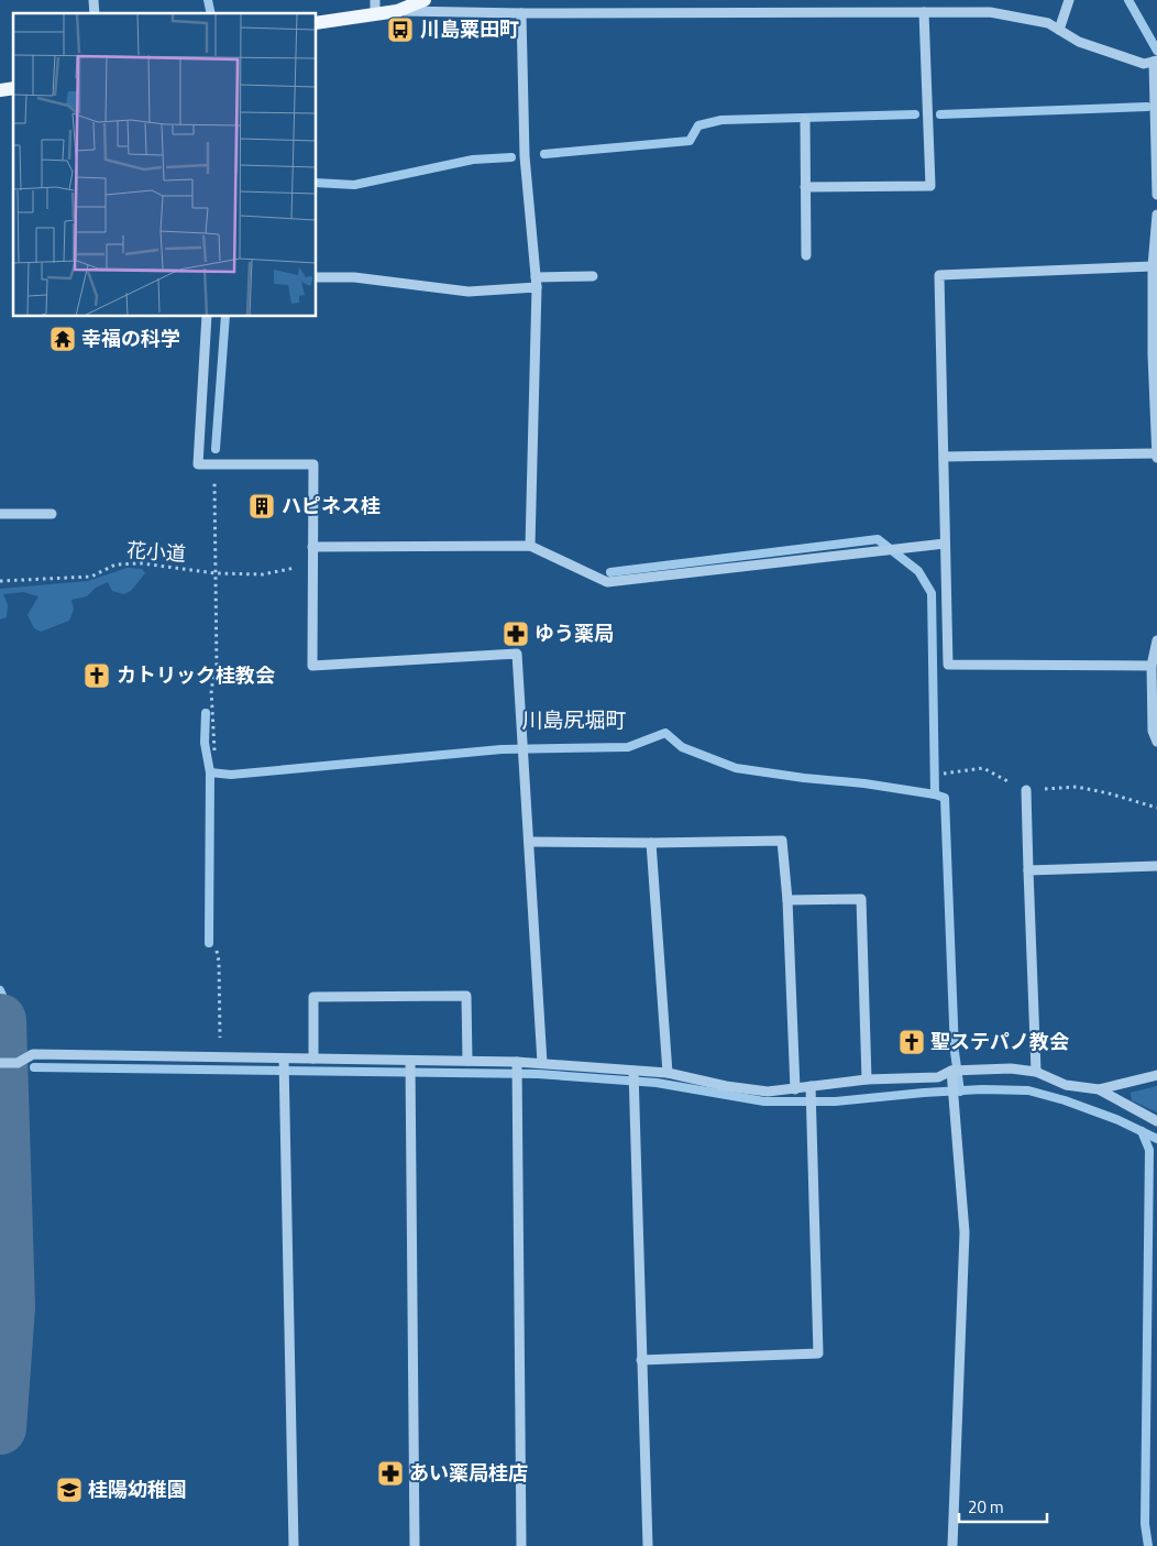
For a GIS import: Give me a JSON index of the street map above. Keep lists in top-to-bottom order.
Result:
{
  "streets": {
    "path": ["花小道"]
  },
  "districts": ["川島尻堀町"],
  "places": {
    "bus stop": ["川島粟田町"],
    "temple": ["幸福の科学"],
    "building": ["ハピネス桂"],
    "pharmacy": ["ゆう薬局", "あい薬局桂店"],
    "church": ["カトリック桂教会", "聖ステパノ教会"],
    "school or university": ["桂陽幼稚園"]
  },
  "scale_bar": "20 m"
}
